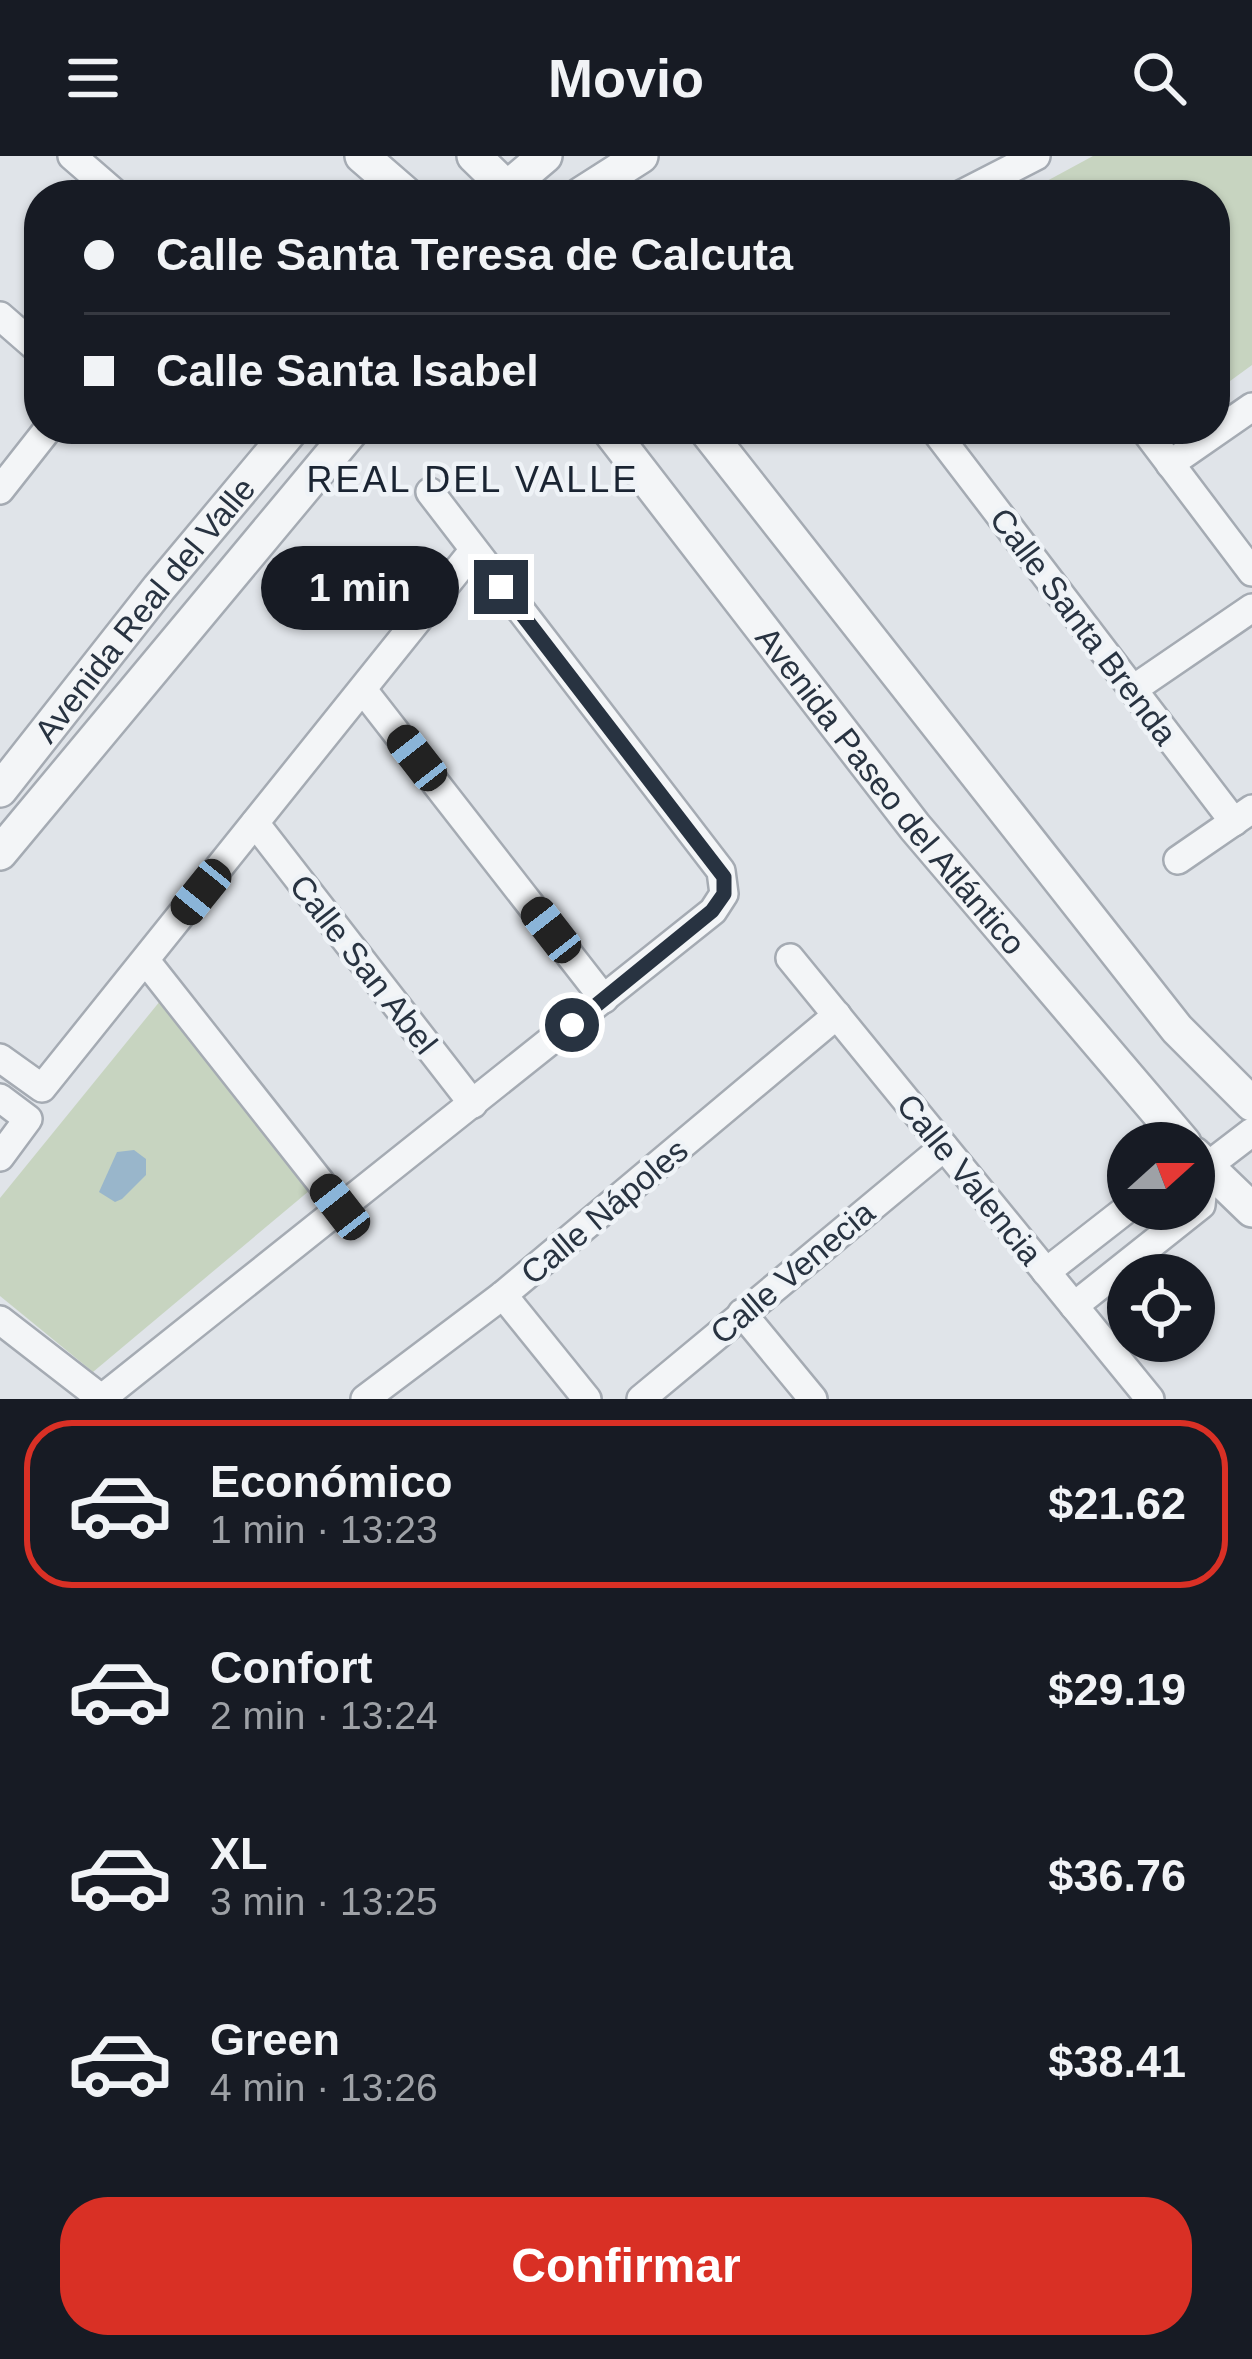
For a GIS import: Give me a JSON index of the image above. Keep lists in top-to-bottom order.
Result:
{
  "streets": {
    "street": [
      "Avenida Real del Valle",
      "Calle Santa Brenda",
      "Avenida Paseo del Atlántico",
      "Calle San Abel",
      "Calle Valencia",
      "Calle Nápoles",
      "Calle Venecia"
    ]
  },
  "crossings": [
    ["Calle Valencia", "Calle Nápoles"],
    ["Calle Valencia", "Calle Venecia"]
  ],
  "districts": ["REAL DEL VALLE"],
  "north": "right",
  "page": {
    "header": "Movio",
    "banner": ["Calle Santa Teresa de Calcuta", "Calle Santa Isabel"],
    "bubble": "1 min",
    "list": [
      {
        "name": "Económico",
        "note": "1 min · 13:23",
        "value": "$21.62"
      },
      {
        "name": "Confort",
        "note": "2 min · 13:24",
        "value": "$29.19"
      },
      {
        "name": "XL",
        "note": "3 min · 13:25",
        "value": "$36.76"
      },
      {
        "name": "Green",
        "note": "4 min · 13:26",
        "value": "$38.41"
      }
    ],
    "buttons": "Confirmar"
  }
}
